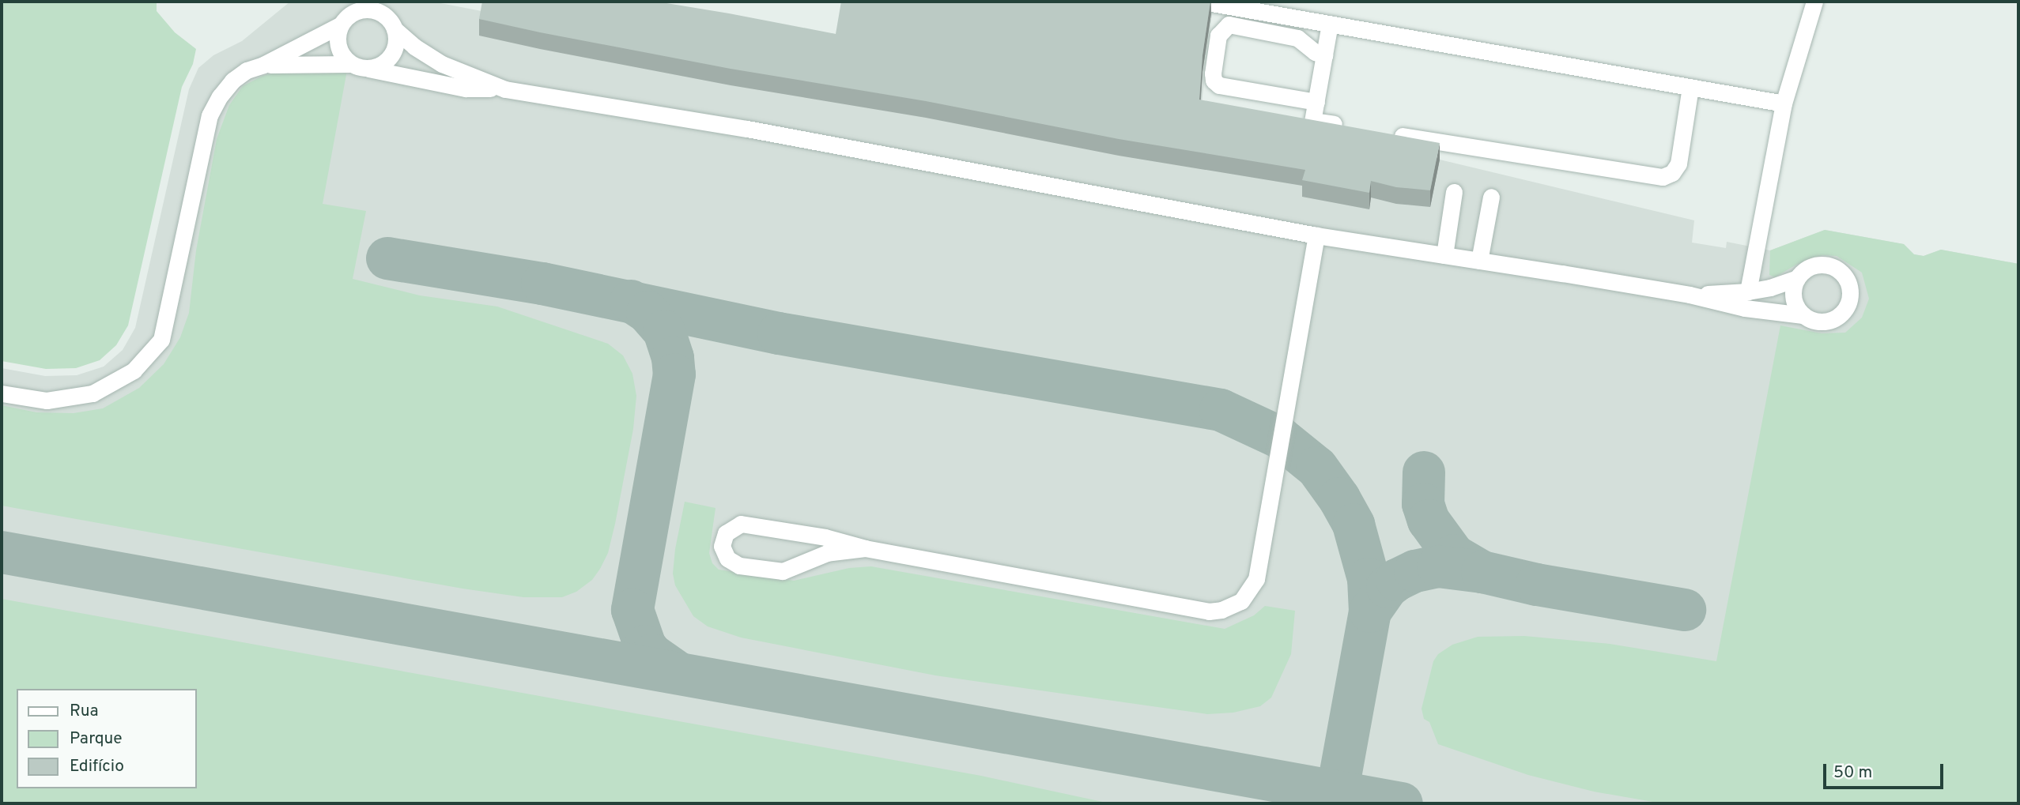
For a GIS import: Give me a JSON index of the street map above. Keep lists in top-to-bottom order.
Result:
{
  "legend": ["Rua", "Parque", "Edifício"],
  "scale_bar": "50 m"
}
